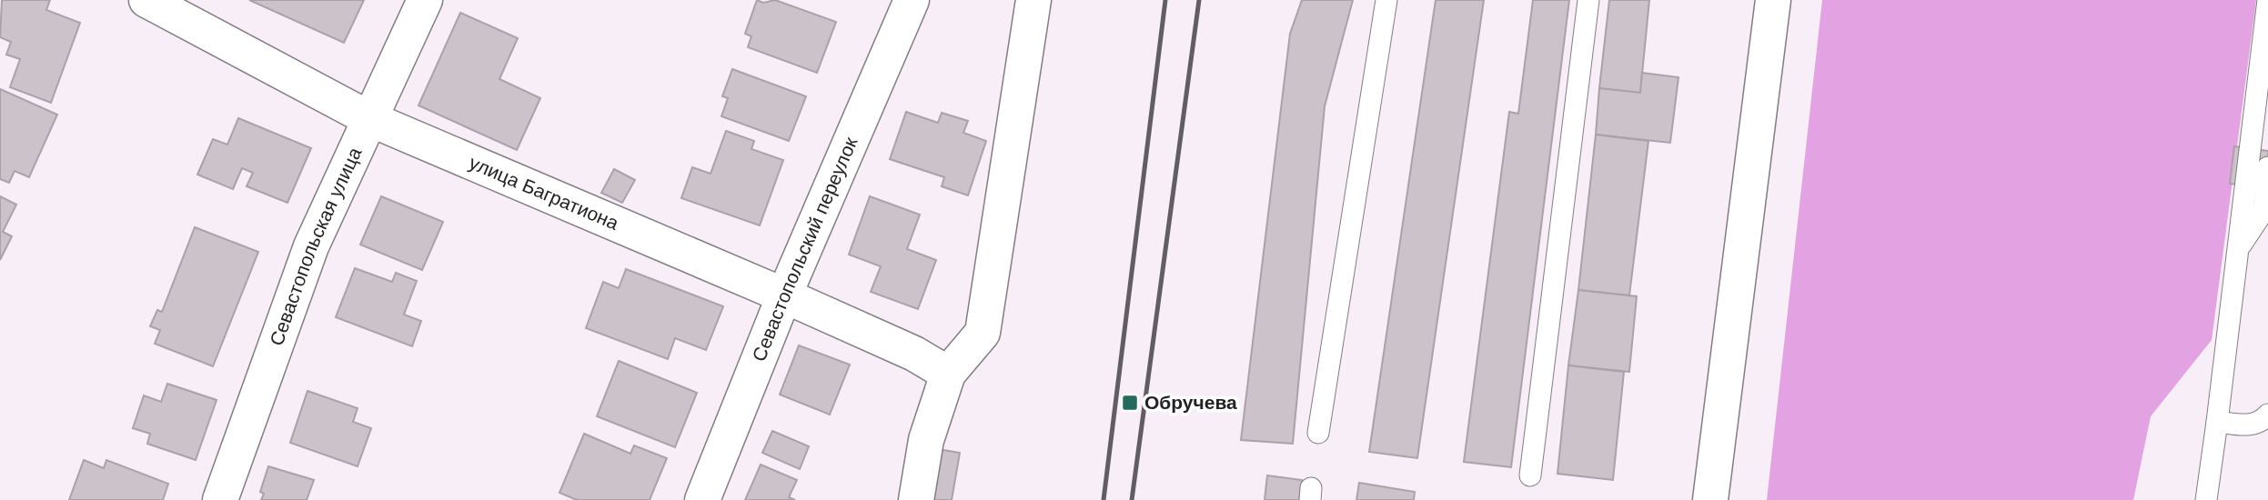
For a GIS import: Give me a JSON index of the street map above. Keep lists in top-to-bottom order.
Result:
{
  "streets": {
    "street": ["улица Багратиона", "Севастопольская улица", "Севастопольский переулок"]
  },
  "crossings": [
    ["улица Багратиона", "Севастопольская улица"],
    ["улица Багратиона", "Севастопольский переулок"]
  ],
  "places": {
    "transit": ["Обручева"]
  }
}
